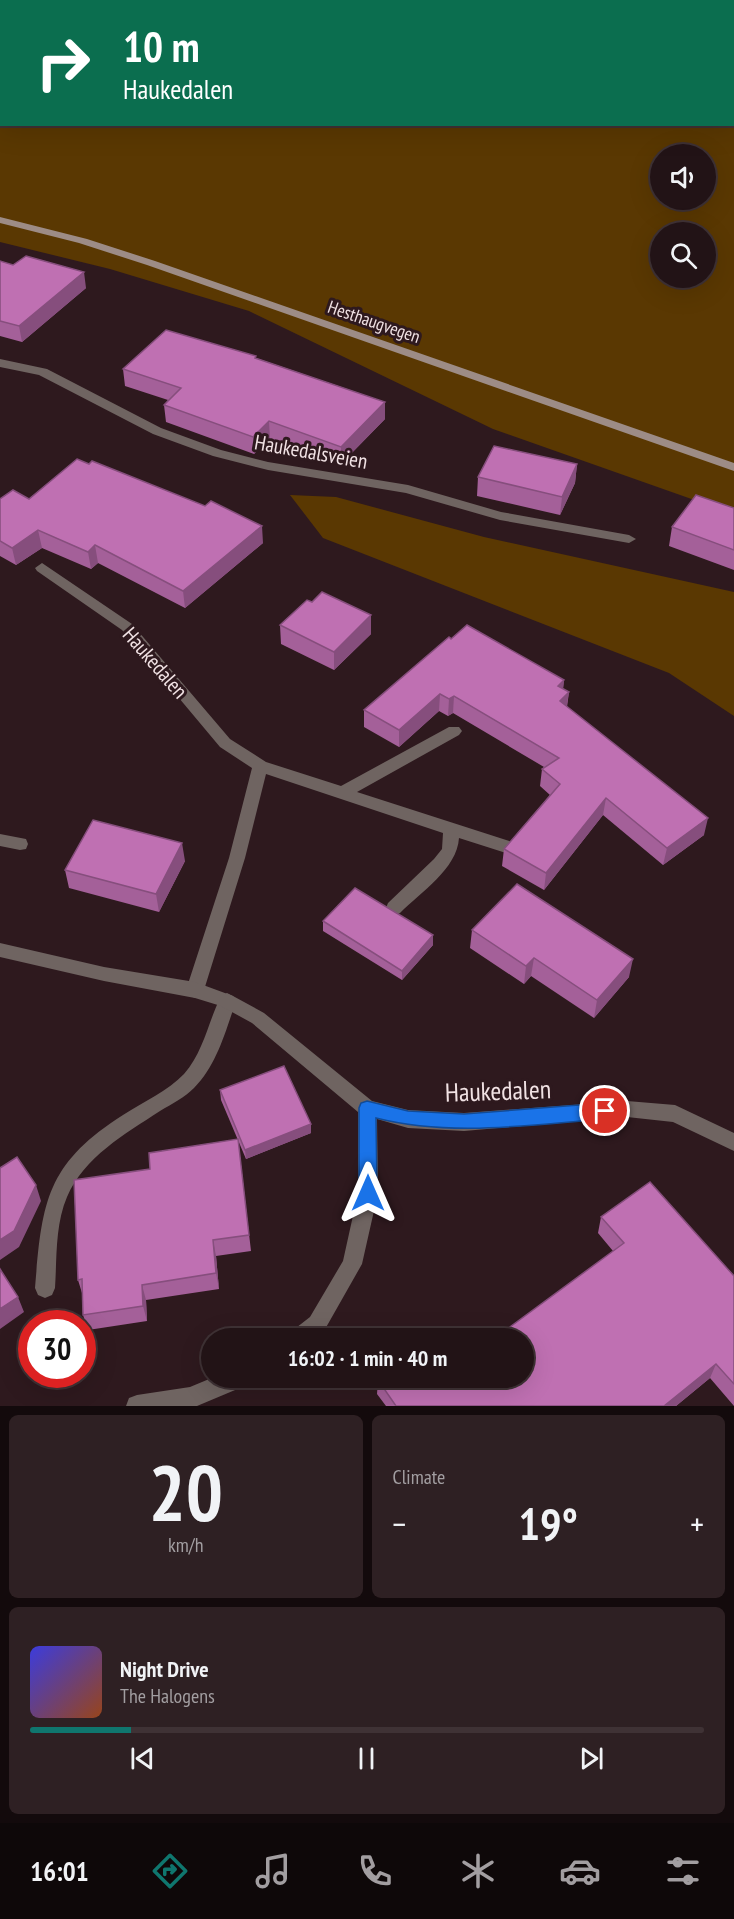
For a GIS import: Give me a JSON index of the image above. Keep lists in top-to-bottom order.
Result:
{
  "streets": {
    "main road": ["Hesthaugvegen"],
    "street": ["Haukedalsveien", "Haukedalen"]
  },
  "page": {
    "turn": ["10 m", "Haukedalen"],
    "limit": "30",
    "trip": "16:02 · 1 min · 40 m",
    "tile": [
      ["20", "km/h"],
      "Climate"
    ],
    "heat": ["−", "19°", "+"],
    "song": ["Night Drive", "The Halogens"],
    "tabs": "16:01"
  }
}
